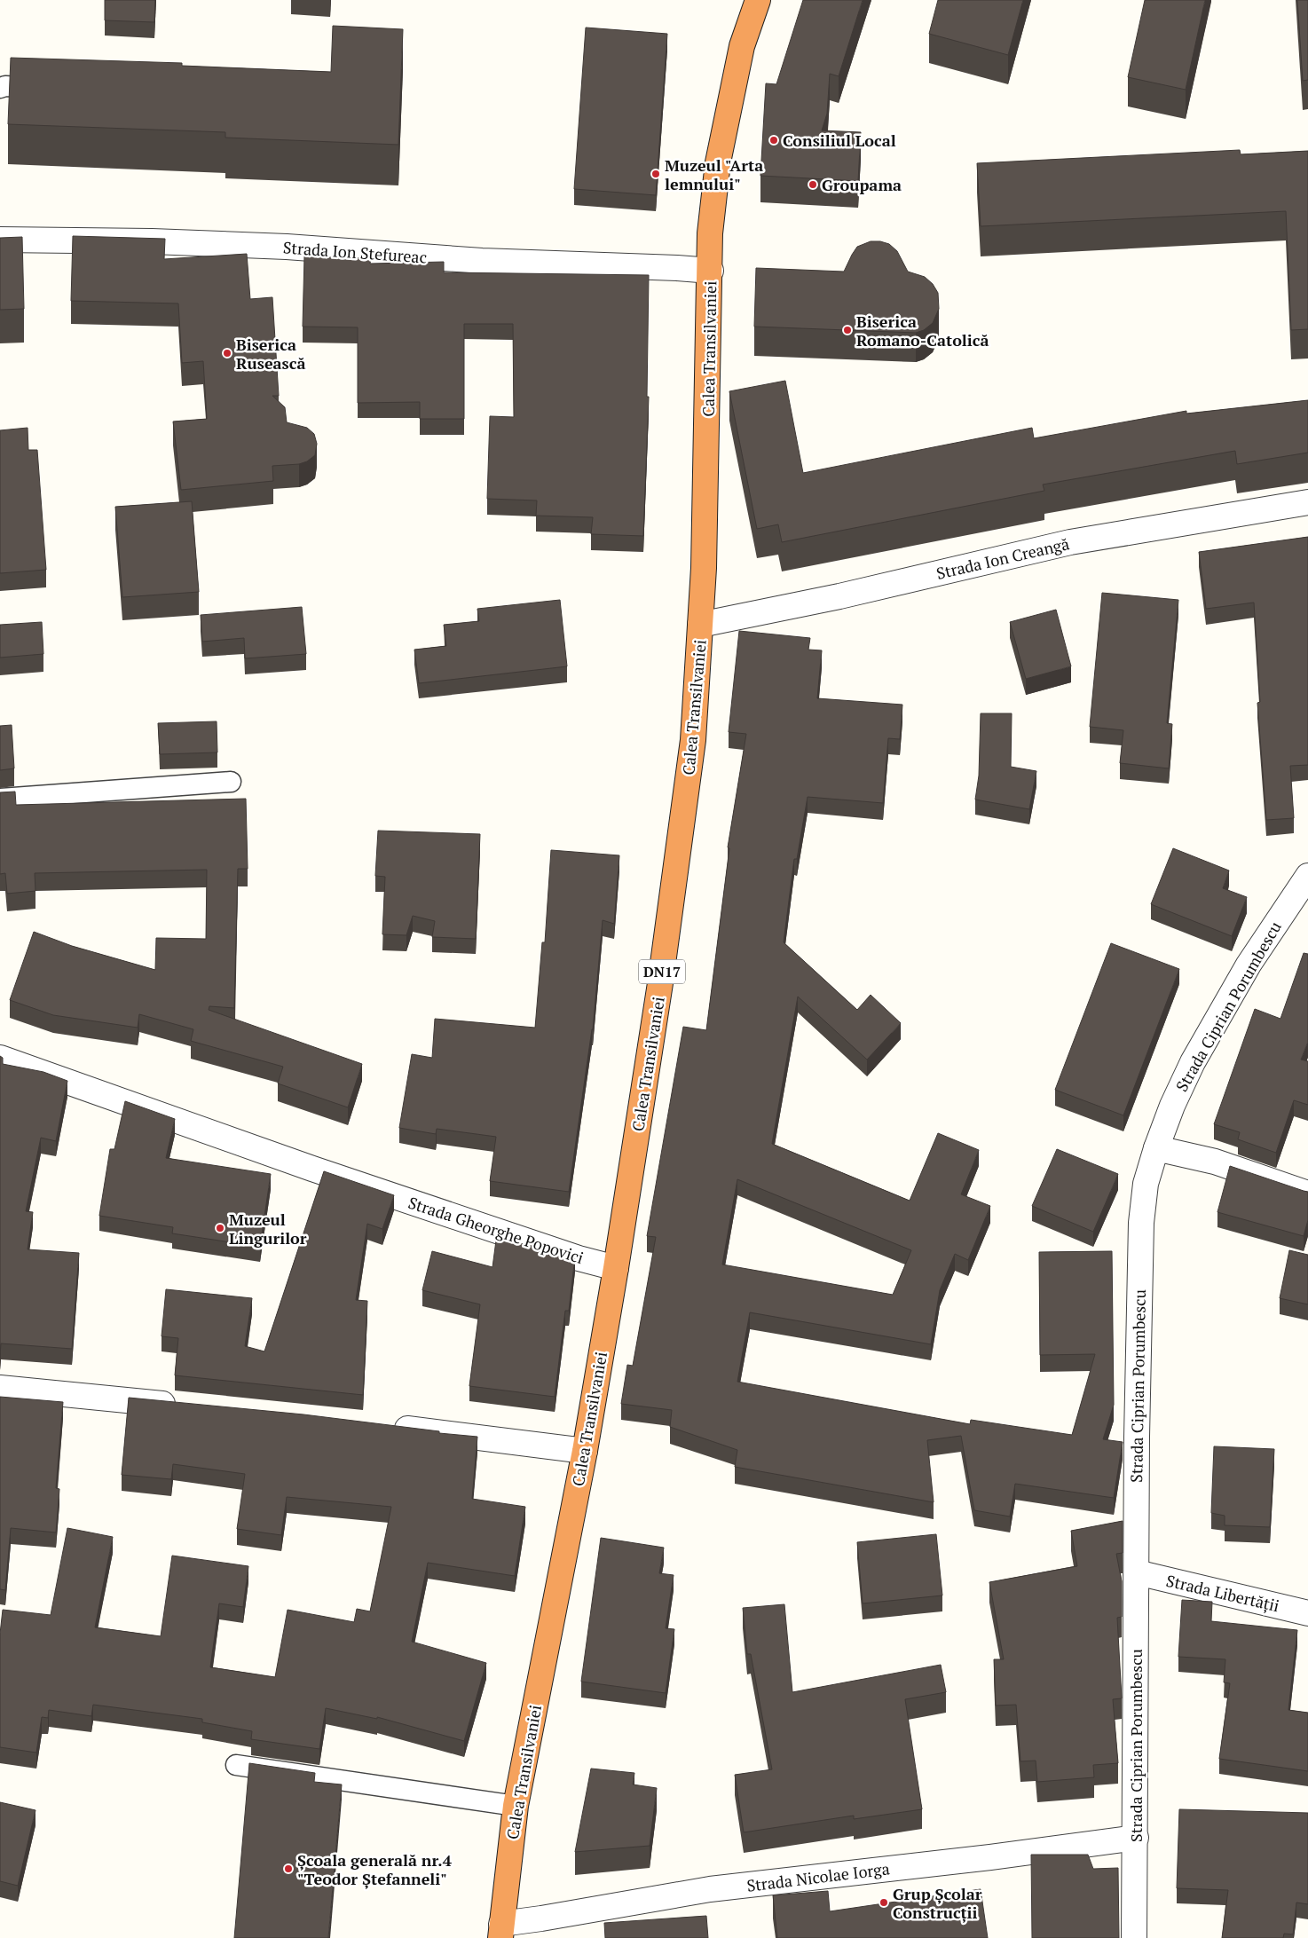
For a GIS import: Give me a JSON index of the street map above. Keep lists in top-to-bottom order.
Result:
{
  "streets": {
    "highway": ["Calea Transilvaniei", "DN17"],
    "street": [
      "Strada Ion Stefureac",
      "Strada Ion Creangă",
      "Strada Ciprian Porumbescu",
      "Strada Gheorghe Popovici",
      "Strada Libertății",
      "Strada Nicolae Iorga"
    ]
  },
  "crossings": [
    ["Strada Ion Stefureac", "Calea Transilvaniei"],
    ["Calea Transilvaniei", "Strada Ion Creangă"],
    ["Calea Transilvaniei", "Strada Gheorghe Popovici"],
    ["Calea Transilvaniei", "Strada Nicolae Iorga"],
    ["Strada Ciprian Porumbescu", "Strada Libertății"],
    ["Strada Ciprian Porumbescu", "Strada Nicolae Iorga"]
  ],
  "places": [
    "Consiliul Local",
    "Muzeul \"Arta lemnului\"",
    "Groupama",
    "Biserica Romano-Catolică",
    "Biserica Rusească",
    "Muzeul Lingurilor",
    "Școala generală nr.4 \"Teodor Ștefanneli\"",
    "Grup Școlar Construcții"
  ]
}
